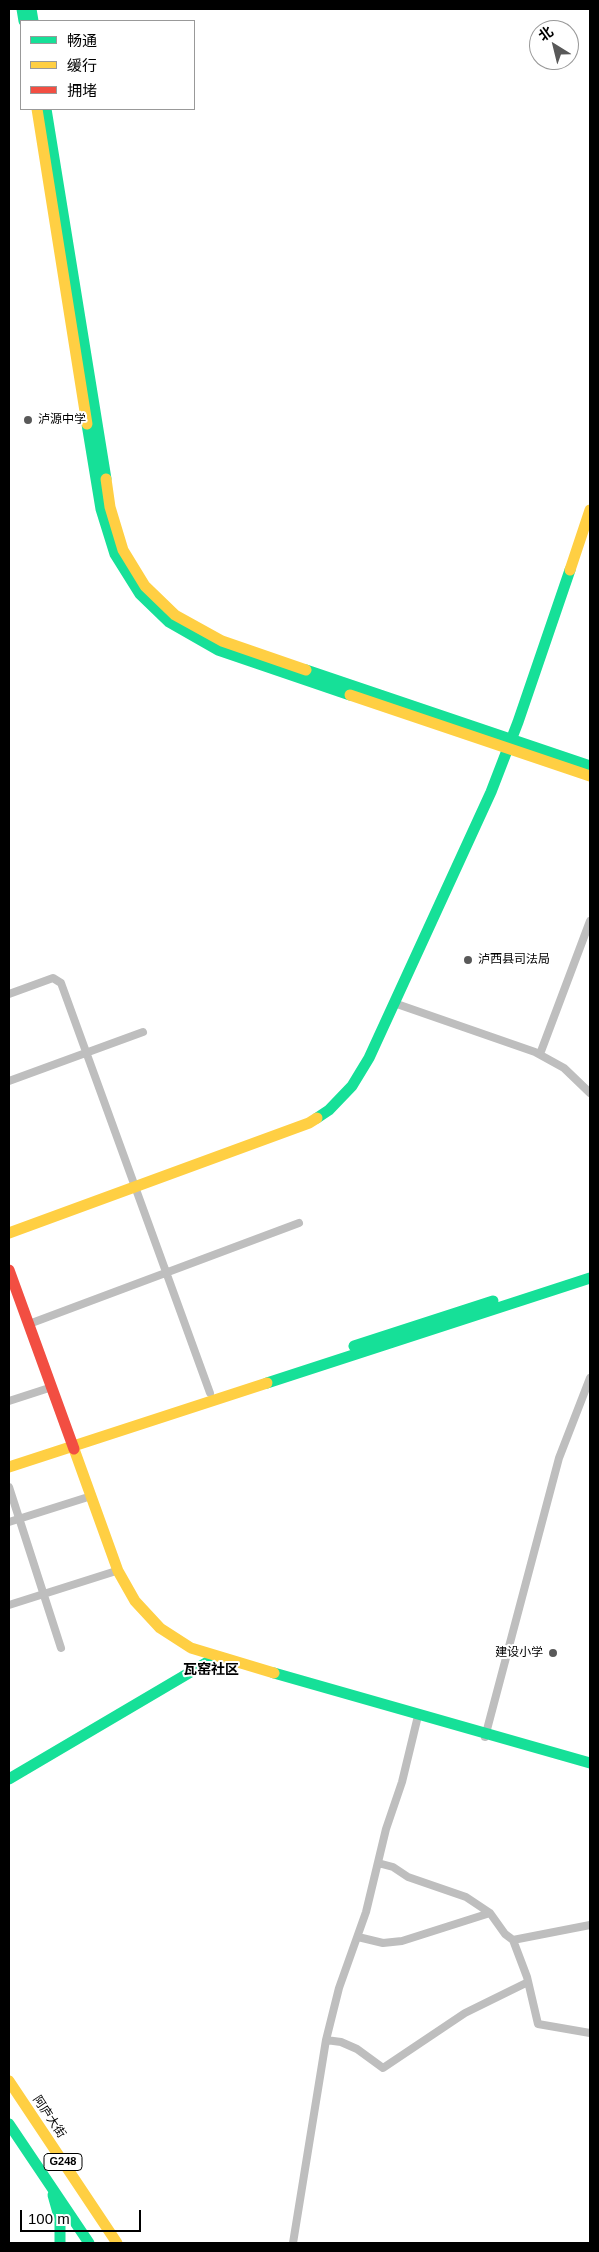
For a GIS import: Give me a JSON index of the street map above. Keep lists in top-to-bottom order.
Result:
{
  "streets": {
    "main road": ["阿庐大街", "G248"]
  },
  "districts": ["瓦窑社区"],
  "places": ["泸源中学", "泸西县司法局", "建设小学"],
  "legend": ["畅通", "缓行", "拥堵"],
  "scale_bar": "100 m",
  "north": "top left"
}
